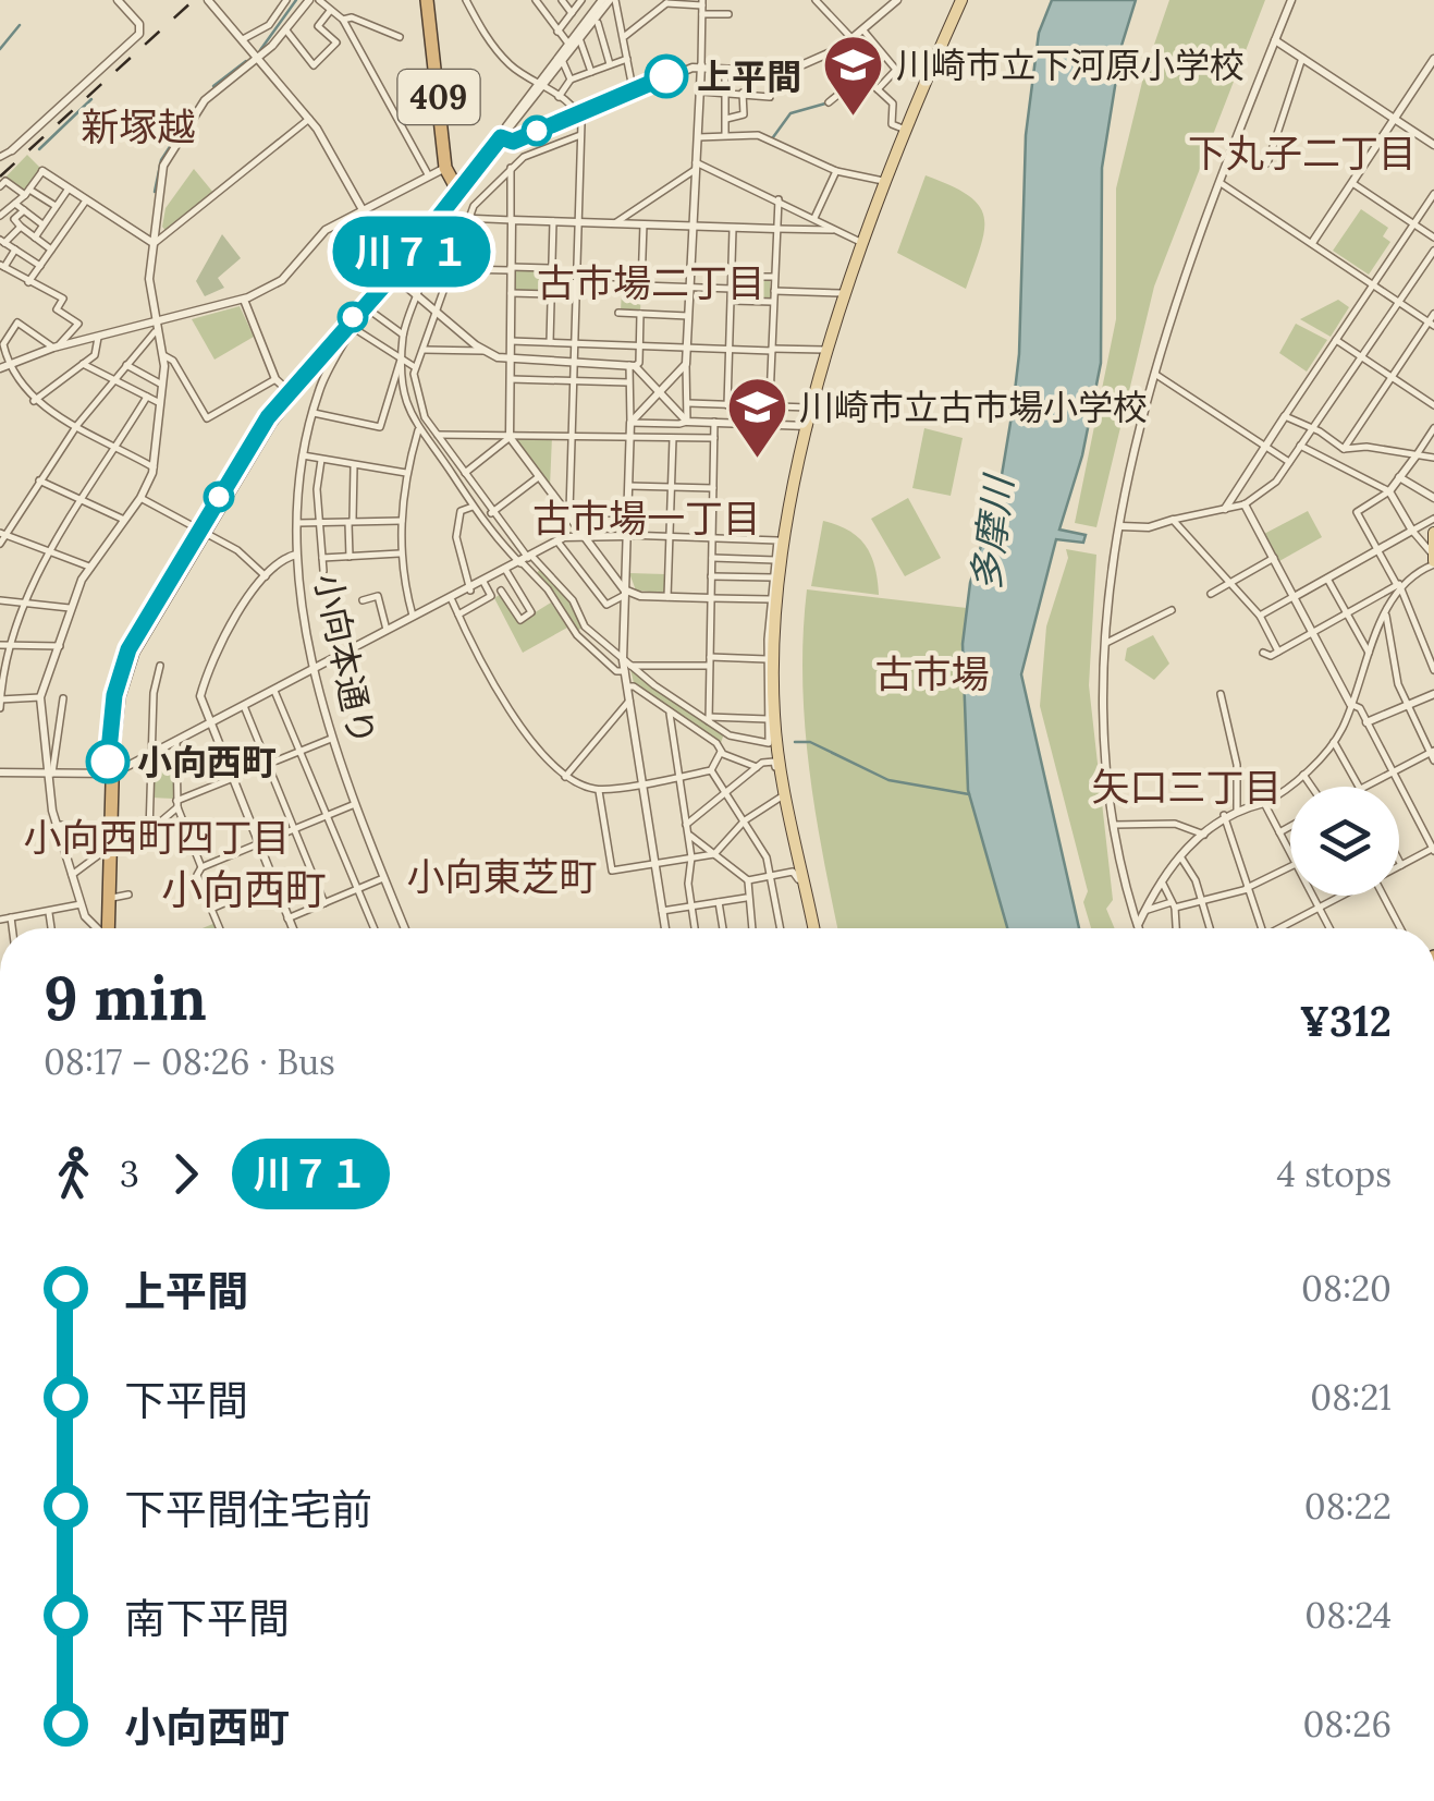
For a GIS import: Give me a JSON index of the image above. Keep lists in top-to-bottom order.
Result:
{
  "streets": {
    "highway": ["409"],
    "street": ["小向本通り"]
  },
  "districts": [
    "新塚越",
    "下丸子二丁目",
    "古市場二丁目",
    "古市場一丁目",
    "古市場",
    "矢口三丁目",
    "小向西町四丁目",
    "小向東芝町",
    "小向西町"
  ],
  "water": ["多摩川"],
  "places": {
    "other": ["上平間", "小向西町"],
    "school or university": ["川崎市立下河原小学校", "川崎市立古市場小学校"]
  },
  "lines": ["bus line 川７１"],
  "page": {
    "on_map": "川７１",
    "heading": ["9 min", "08:17 – 08:26 · Bus", "¥312"],
    "legs": ["3", "川７１", "4 stops"],
    "list": [
      {
        "name": "上平間",
        "value": "08:20"
      },
      {
        "name": "下平間",
        "value": "08:21"
      },
      {
        "name": "下平間住宅前",
        "value": "08:22"
      },
      {
        "name": "南下平間",
        "value": "08:24"
      },
      {
        "name": "小向西町",
        "value": "08:26"
      }
    ]
  }
}
